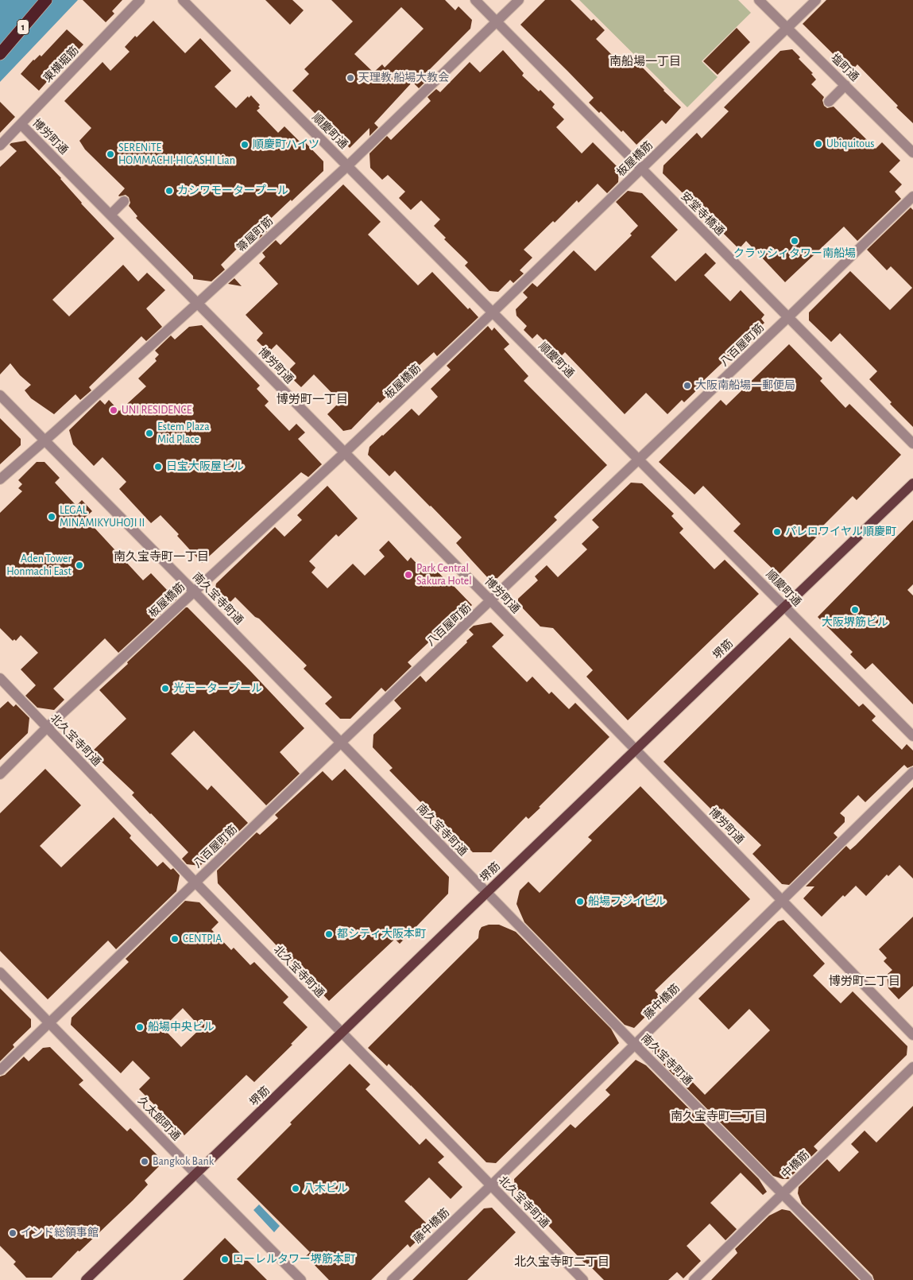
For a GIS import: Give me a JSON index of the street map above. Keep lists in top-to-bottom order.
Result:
{
  "streets": {
    "highway": ["1"],
    "main road": ["堺筋"],
    "street": [
      "東横堀筋",
      "塩町通",
      "順慶町通",
      "博労町通",
      "板屋橋筋",
      "安堂寺橋通",
      "箒屋町筋",
      "八百屋町筋",
      "南久宝寺町通",
      "北久宝寺町通",
      "藤中橋筋",
      "久太郎町通",
      "中橋筋"
    ]
  },
  "crossings": [
    ["東横堀筋", "博労町通"],
    ["塩町通", "板屋橋筋"],
    ["順慶町通", "板屋橋筋"],
    ["順慶町通", "箒屋町筋"],
    ["順慶町通", "八百屋町筋"],
    ["順慶町通", "堺筋"],
    ["博労町通", "板屋橋筋"],
    ["博労町通", "箒屋町筋"],
    ["博労町通", "八百屋町筋"],
    ["博労町通", "堺筋"],
    ["博労町通", "藤中橋筋"],
    ["板屋橋筋", "安堂寺橋通"],
    ["板屋橋筋", "南久宝寺町通"],
    ["板屋橋筋", "北久宝寺町通"],
    ["安堂寺橋通", "箒屋町筋"],
    ["安堂寺橋通", "八百屋町筋"],
    ["箒屋町筋", "南久宝寺町通"],
    ["八百屋町筋", "南久宝寺町通"],
    ["八百屋町筋", "北久宝寺町通"],
    ["八百屋町筋", "久太郎町通"],
    ["南久宝寺町通", "堺筋"],
    ["南久宝寺町通", "藤中橋筋"],
    ["南久宝寺町通", "中橋筋"],
    ["堺筋", "北久宝寺町通"],
    ["堺筋", "久太郎町通"],
    ["北久宝寺町通", "藤中橋筋"]
  ],
  "districts": [
    "南船場一丁目",
    "博労町一丁目",
    "南久宝寺町一丁目",
    "博労町二丁目",
    "南久宝寺町二丁目",
    "北久宝寺町二丁目"
  ],
  "places": [
    "天理教 船場大教会",
    "Ubiquitous",
    "順慶町ハイツ",
    "SERENiTE HOMMACHI-HIGASHI Lian",
    "カシワモータープール",
    "クラッシィタワー南船場",
    "大阪南船場一郵便局",
    "UNI RESIDENCE",
    "Estem Plaza Mid Place",
    "日宝大阪屋ビル",
    "LEGAL MINAMIKYUHOJI II",
    "パレロワイヤル順慶町",
    "Aden Tower Honmachi East",
    "Park Central Sakura Hotel",
    "大阪堺筋ビル",
    "光モータープール",
    "船場フジイビル",
    "都シティ大阪本町",
    "CENTPIA",
    "船場中央ビル",
    "Bangkok Bank",
    "八木ビル",
    "インド総領事館",
    "ローレルタワー堺筋本町"
  ]
}
